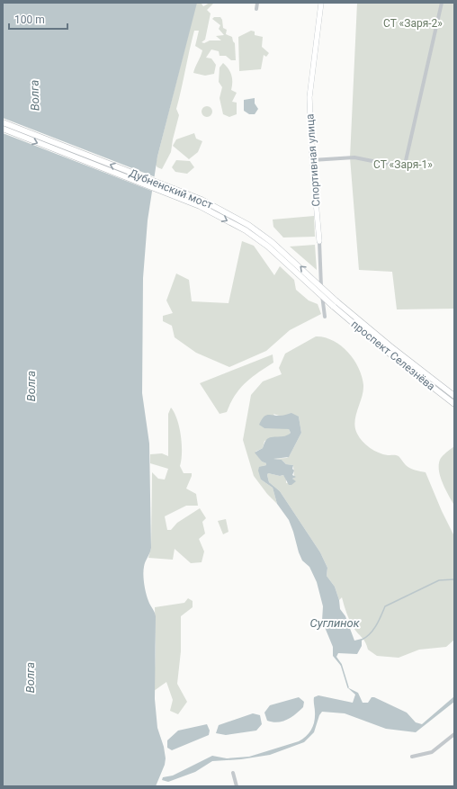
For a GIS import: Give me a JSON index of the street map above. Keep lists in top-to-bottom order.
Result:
{
  "streets": {
    "main road": ["Дубненский мост", "проспект Селезнёва"],
    "street": ["Спортивная улица"]
  },
  "crossings": [
    ["Дубненский мост", "проспект Селезнёва"]
  ],
  "water": ["Волга", "Суглинок"],
  "parks": ["СТ «Заря-2»", "СТ «Заря-1»"],
  "scale_bar": "100 m"
}
